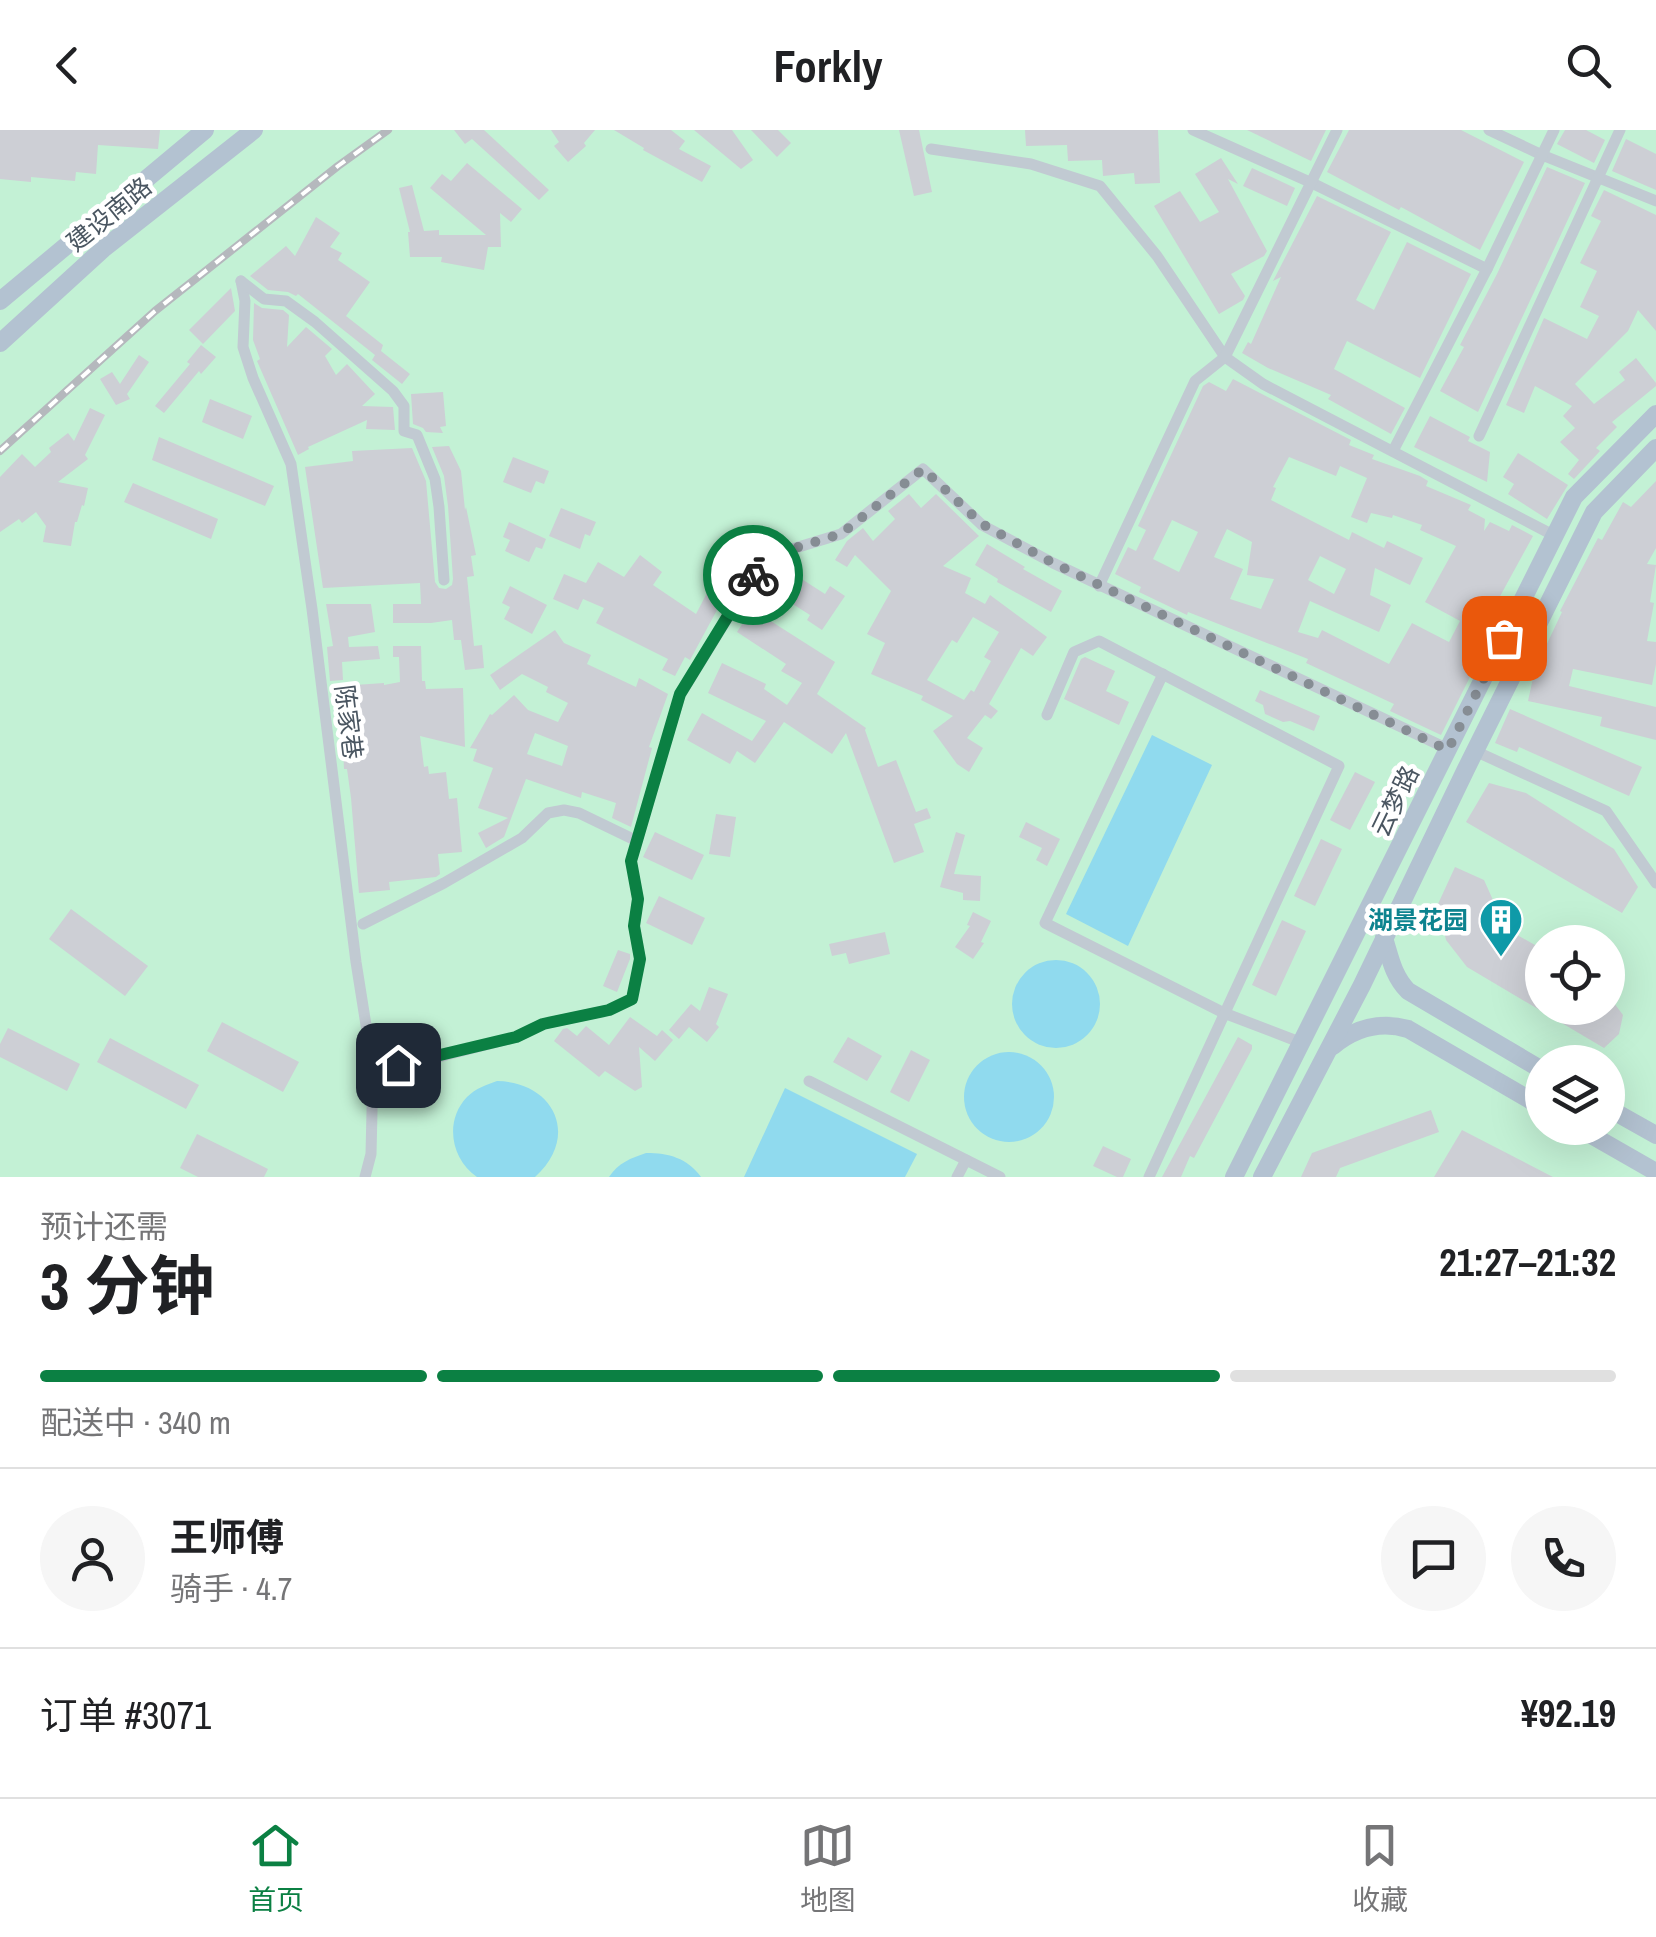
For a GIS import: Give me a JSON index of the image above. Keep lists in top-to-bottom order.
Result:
{
  "streets": {
    "main road": ["建设南路", "云梦路"],
    "street": ["陈家巷"]
  },
  "places": {
    "building": ["湖景花园"]
  },
  "page": {
    "header": "Forkly",
    "heading": ["3 分钟", "预计还需", "21:27–21:32"],
    "panel": [
      "王师傅",
      "骑手 · 4.7",
      "订单 #3071",
      "¥92.19"
    ],
    "bar": "配送中 · 340 m",
    "tabs": ["首页", "地图", "收藏"]
  }
}
